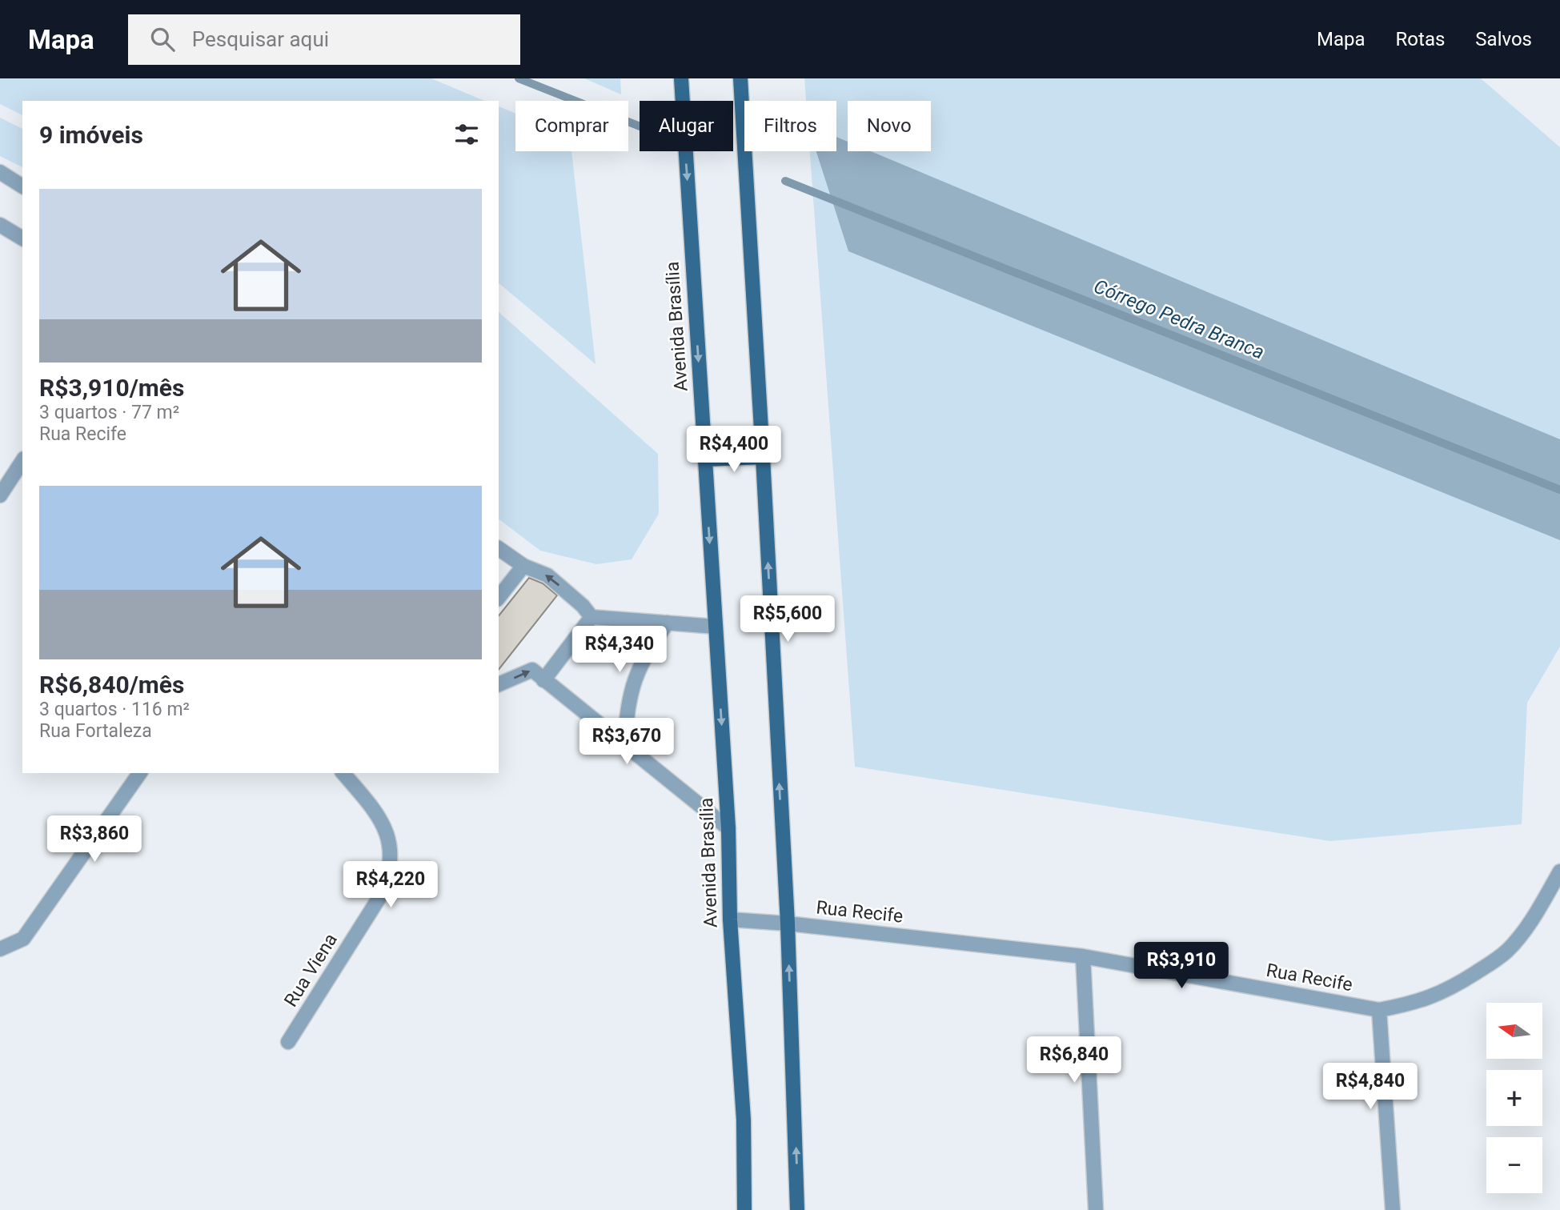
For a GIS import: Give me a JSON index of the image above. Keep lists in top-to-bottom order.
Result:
{
  "streets": {
    "main road": ["Avenida Brasília"],
    "street": ["Rua Recife", "Rua Viena"]
  },
  "crossings": [
    ["Avenida Brasília", "Rua Recife"]
  ],
  "water": ["Córrego Pedra Branca"],
  "north": "left",
  "page": {
    "header": "Mapa",
    "search": "Pesquisar aqui",
    "nav": ["Mapa", "Rotas", "Salvos"],
    "chip": [
      "Comprar",
      "Alugar",
      "Filtros",
      "Novo"
    ],
    "heading": "9 imóveis",
    "list": [
      {
        "name": "R$3,910/mês",
        "note": "3 quartos · 77 m² · Rua Recife"
      },
      {
        "name": "R$6,840/mês",
        "note": "3 quartos · 116 m² · Rua Fortaleza"
      }
    ],
    "price": [
      "R$4,400",
      "R$5,600",
      "R$4,340",
      "R$3,670",
      "R$3,860",
      "R$4,220",
      "R$3,910",
      "R$6,840",
      "R$4,840"
    ],
    "map_buttons": ["+", "−"]
  }
}
